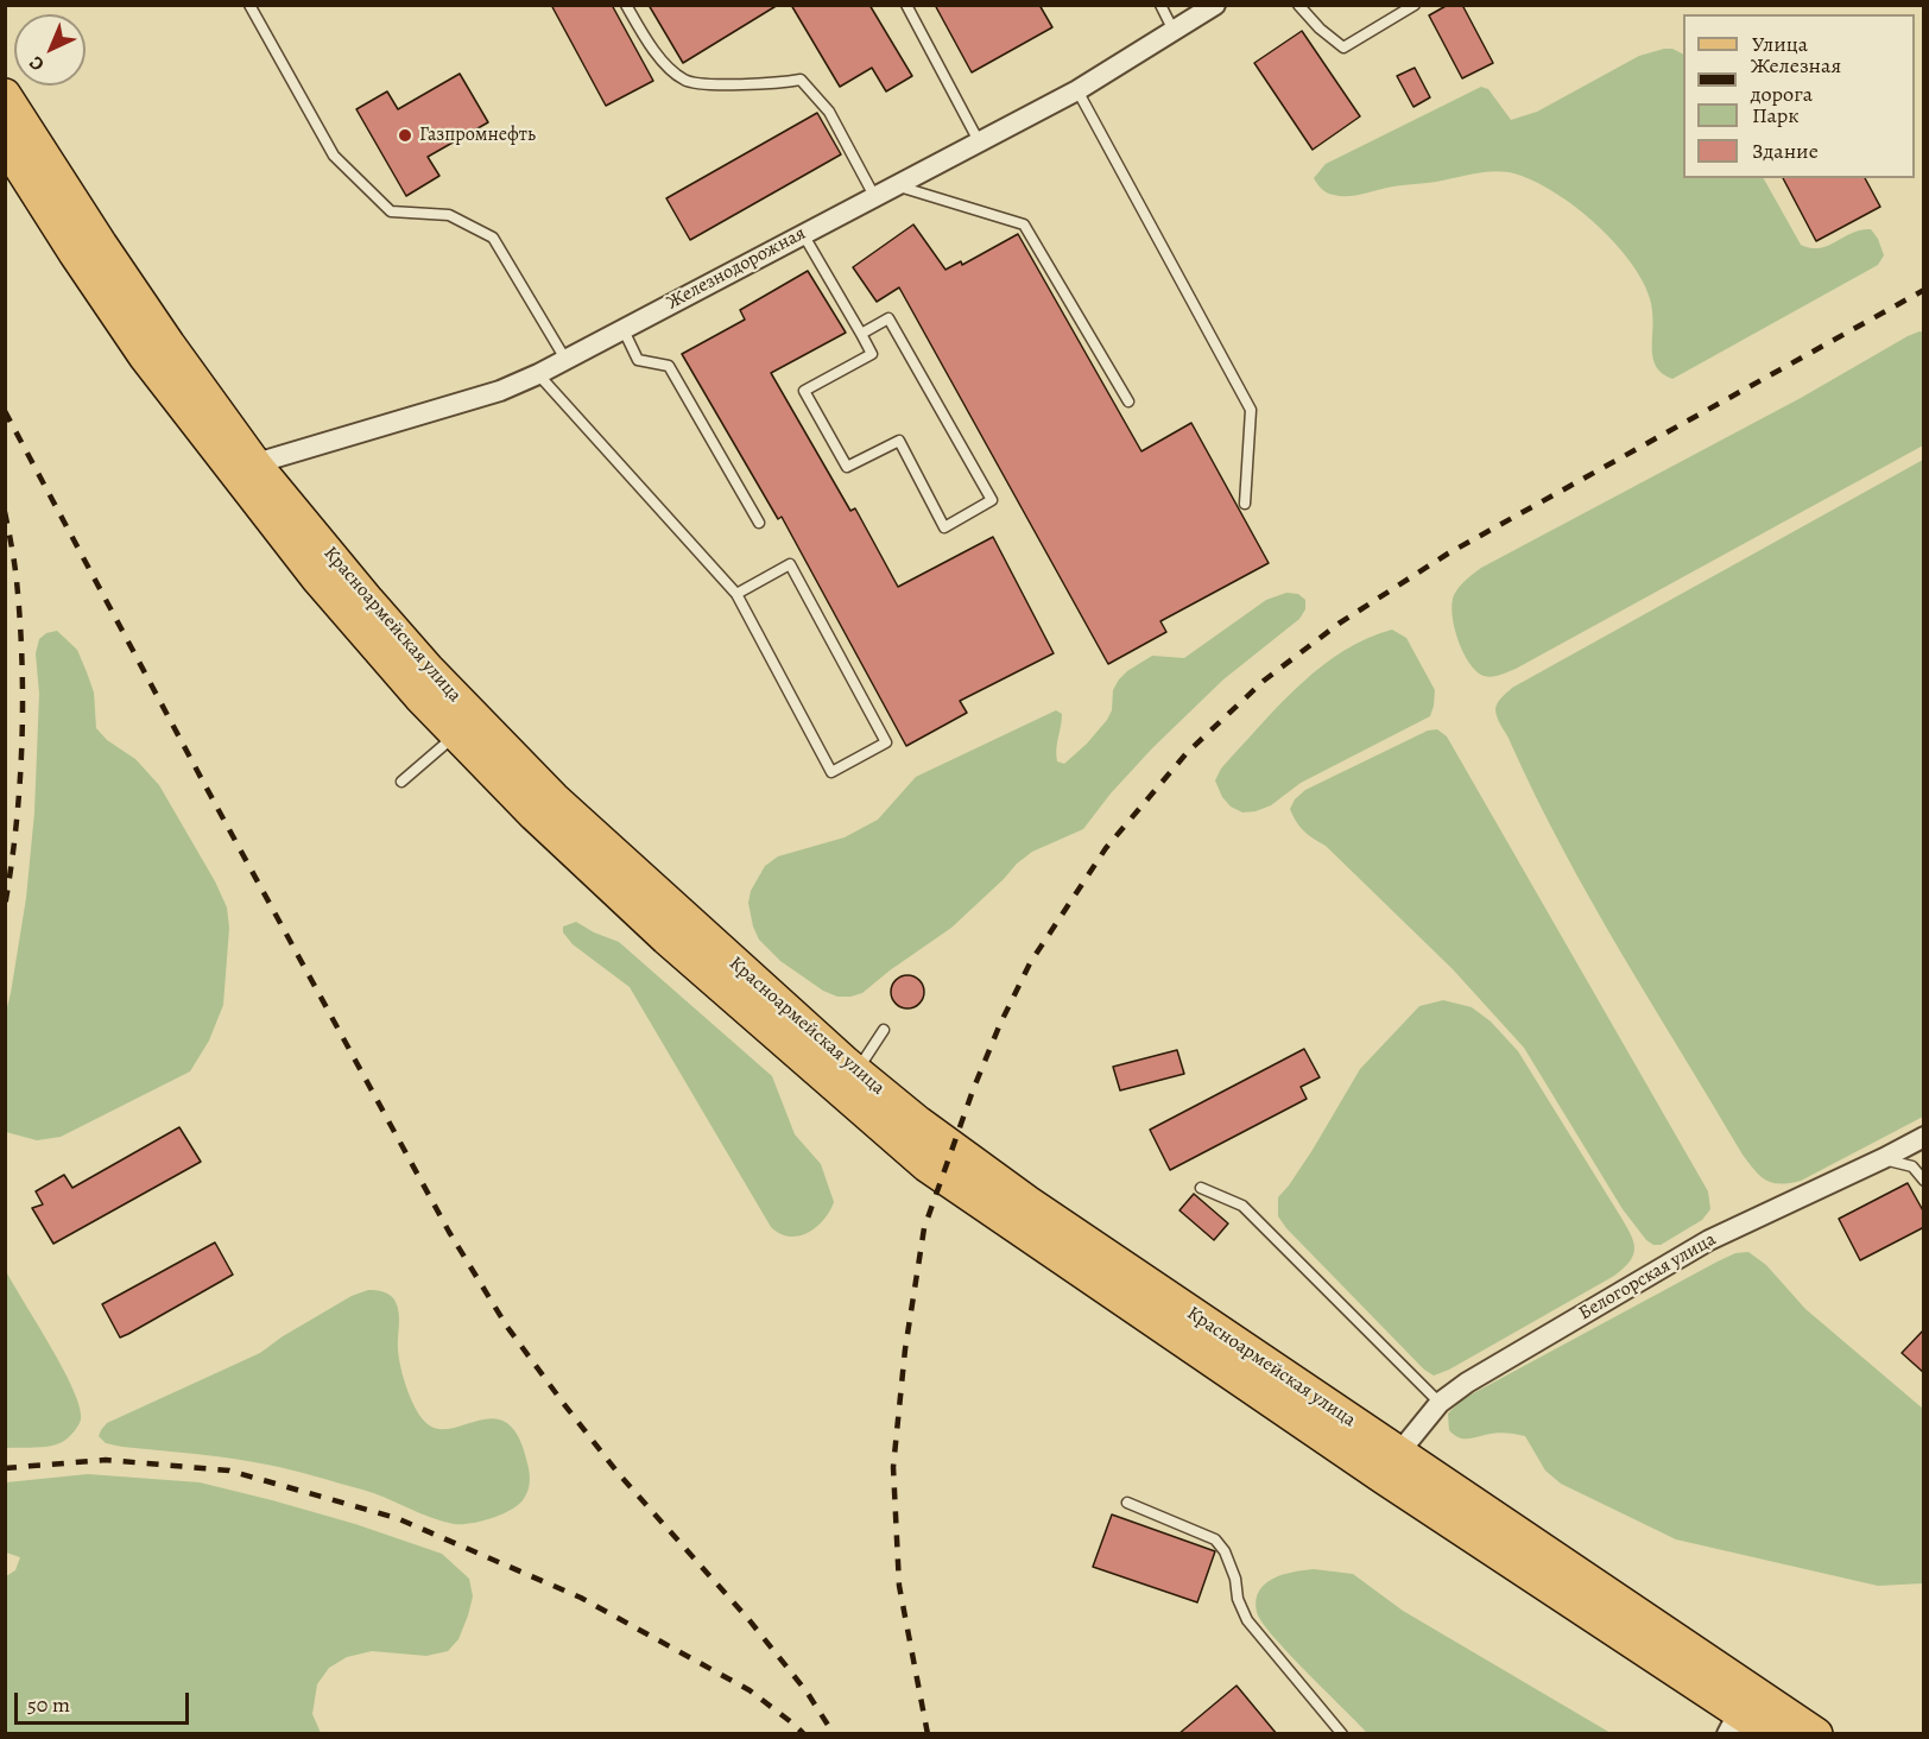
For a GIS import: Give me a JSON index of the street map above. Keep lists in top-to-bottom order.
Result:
{
  "streets": {
    "main road": ["Красноармейская улица"],
    "street": ["Железнодорожная", "Белогорская улица"]
  },
  "crossings": [
    ["Железнодорожная", "Красноармейская улица"],
    ["Красноармейская улица", "Белогорская улица"]
  ],
  "places": ["Газпромнефть"],
  "legend": [
    "Улица",
    "Железная дорога",
    "Парк",
    "Здание"
  ],
  "scale_bar": "50 m",
  "north": "bottom left"
}
